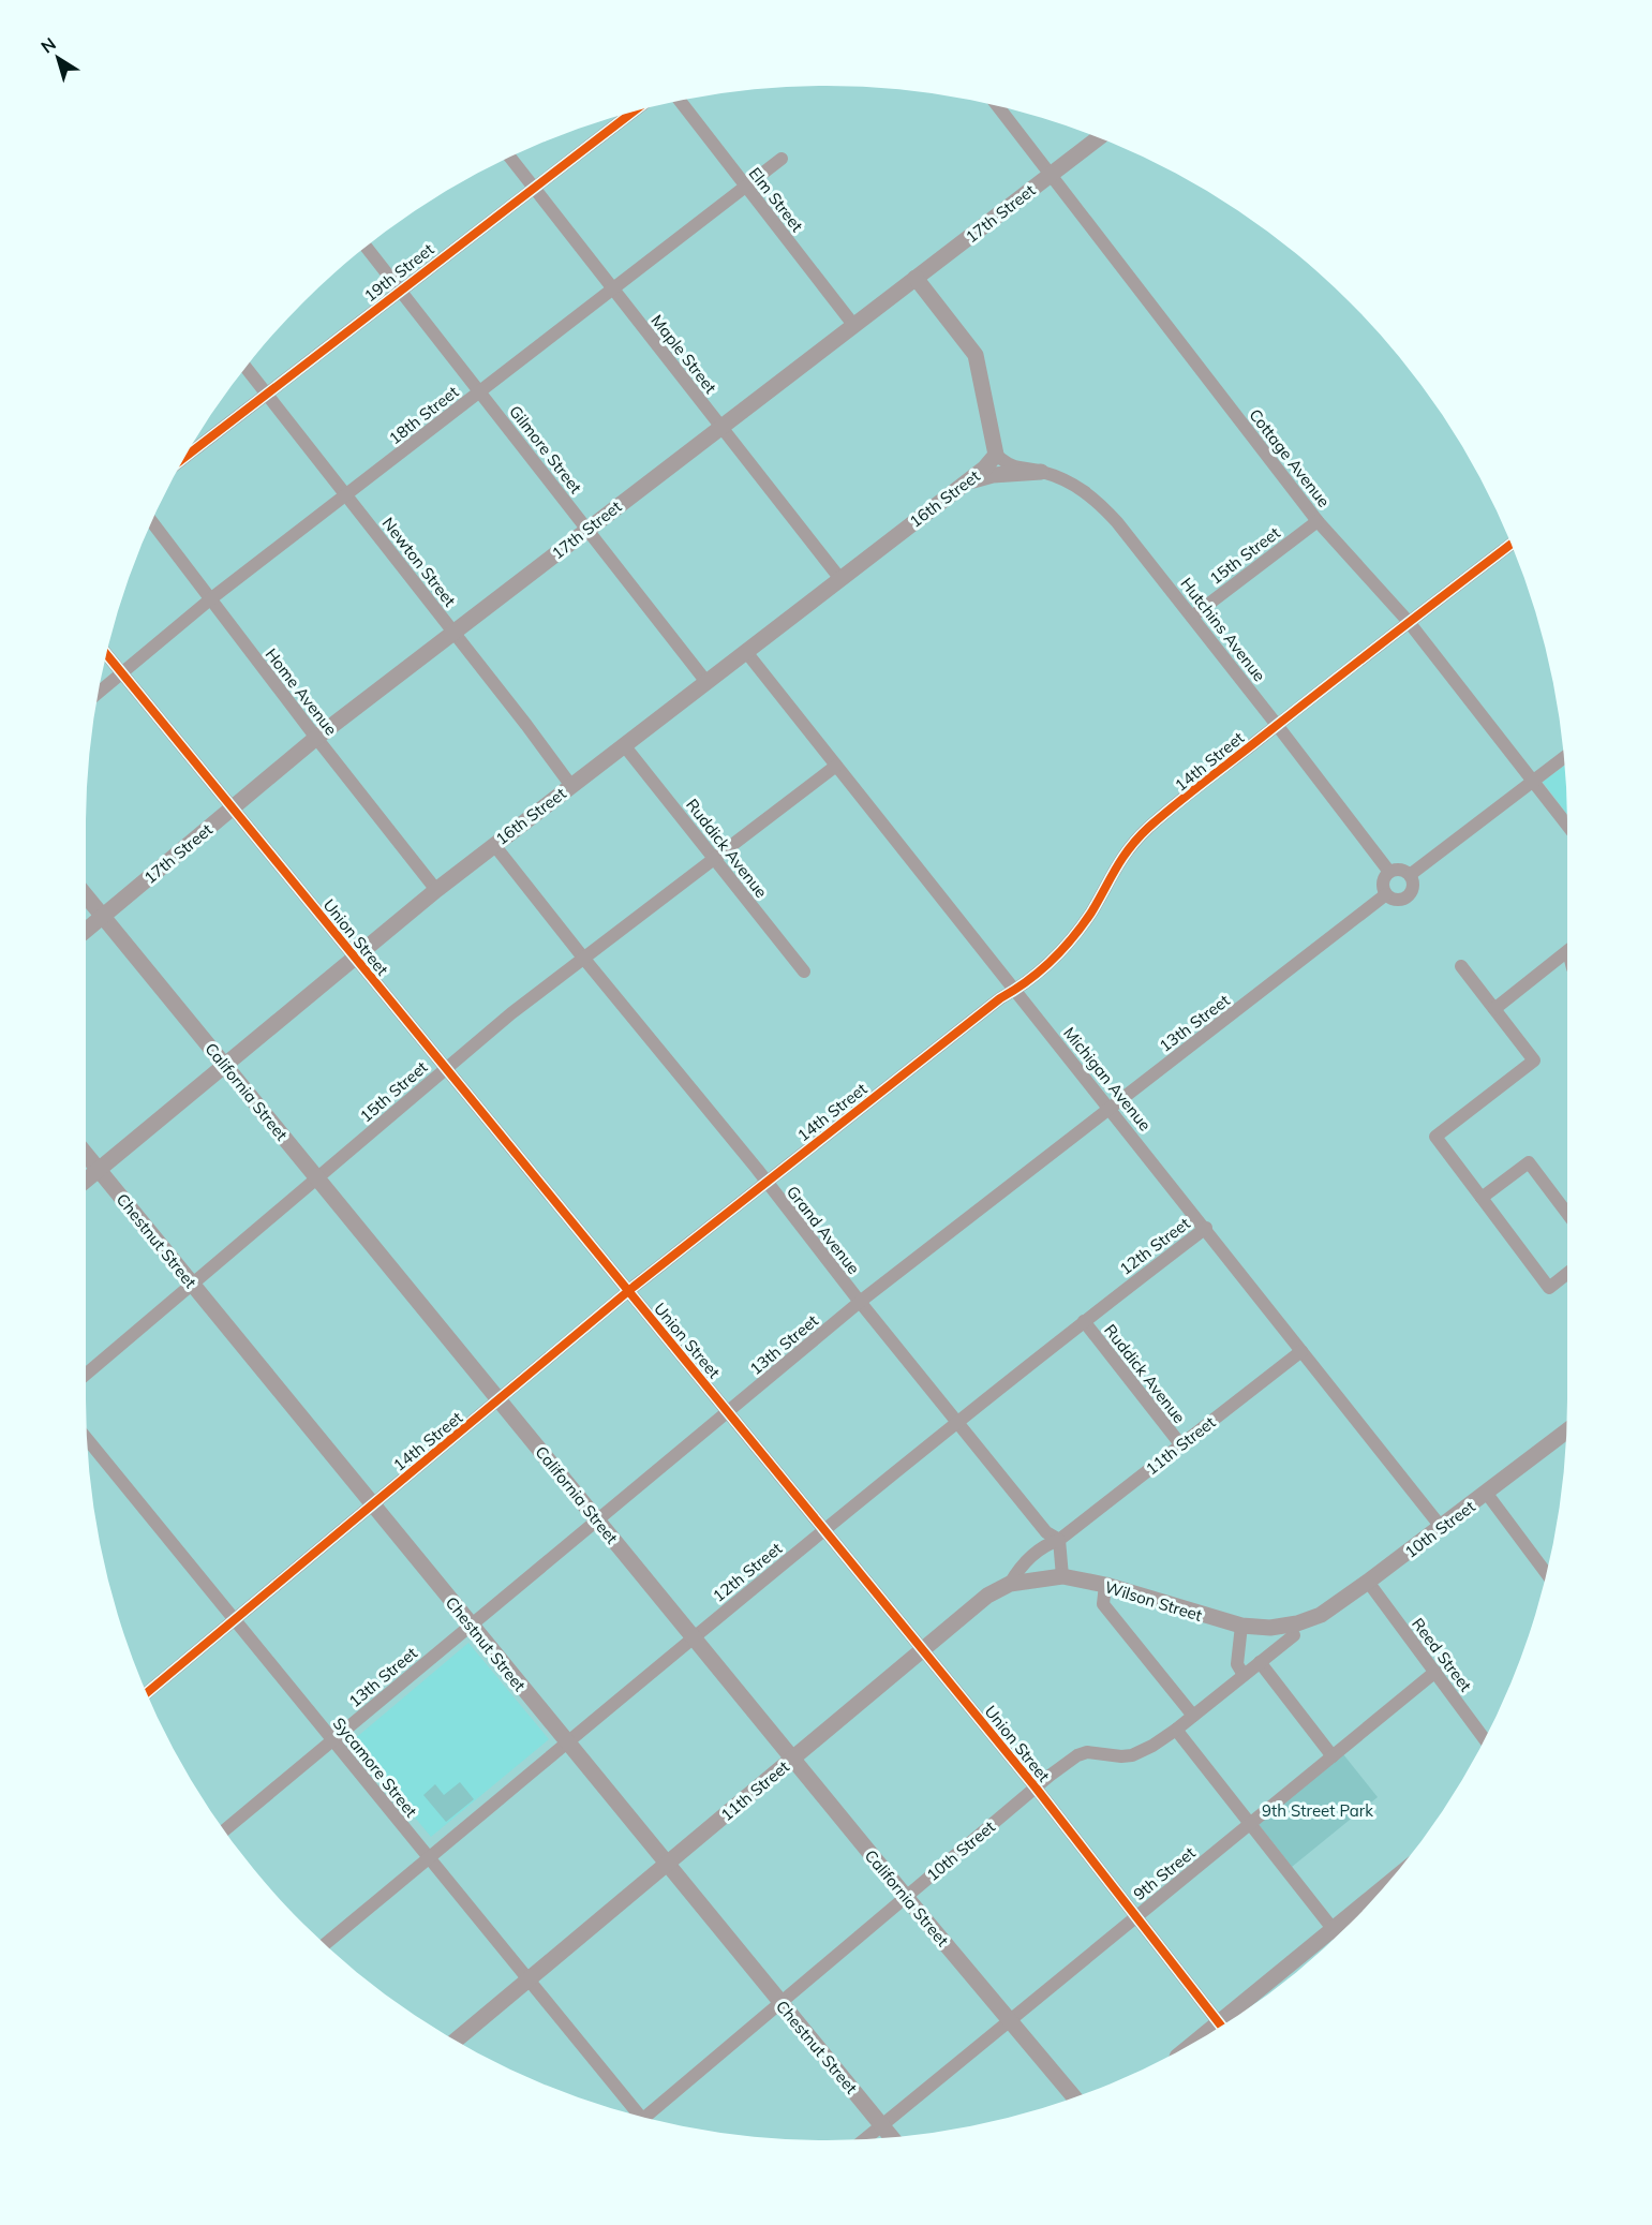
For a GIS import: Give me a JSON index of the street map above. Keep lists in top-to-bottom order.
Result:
{
  "streets": {
    "street": [
      "Elm Street",
      "17th Street",
      "19th Street",
      "Maple Street",
      "18th Street",
      "Gilmore Street",
      "Cottage Avenue",
      "16th Street",
      "15th Street",
      "Newton Street",
      "Hutchins Avenue",
      "Home Avenue",
      "14th Street",
      "Ruddick Avenue",
      "Union Street",
      "13th Street",
      "Michigan Avenue",
      "California Street",
      "Grand Avenue",
      "Chestnut Street",
      "12th Street",
      "11th Street",
      "10th Street",
      "Wilson Street",
      "Reed Street",
      "Sycamore Street",
      "9th Street"
    ]
  },
  "crossings": [
    ["Elm Street", "17th Street"],
    ["Elm Street", "18th Street"],
    ["17th Street", "Maple Street"],
    ["17th Street", "Gilmore Street"],
    ["17th Street", "Cottage Avenue"],
    ["17th Street", "Newton Street"],
    ["17th Street", "Home Avenue"],
    ["17th Street", "Union Street"],
    ["17th Street", "California Street"],
    ["19th Street", "Maple Street"],
    ["19th Street", "Gilmore Street"],
    ["19th Street", "Newton Street"],
    ["Maple Street", "18th Street"],
    ["Maple Street", "16th Street"],
    ["18th Street", "Gilmore Street"],
    ["18th Street", "Newton Street"],
    ["18th Street", "Home Avenue"],
    ["18th Street", "Union Street"],
    ["Gilmore Street", "16th Street"],
    ["Cottage Avenue", "15th Street"],
    ["Cottage Avenue", "14th Street"],
    ["16th Street", "Newton Street"],
    ["16th Street", "Hutchins Avenue"],
    ["16th Street", "Home Avenue"],
    ["16th Street", "Ruddick Avenue"],
    ["16th Street", "Union Street"],
    ["16th Street", "Michigan Avenue"],
    ["16th Street", "California Street"],
    ["16th Street", "Grand Avenue"],
    ["16th Street", "Chestnut Street"],
    ["15th Street", "Hutchins Avenue"],
    ["15th Street", "Ruddick Avenue"],
    ["15th Street", "Union Street"],
    ["15th Street", "Michigan Avenue"],
    ["15th Street", "California Street"],
    ["15th Street", "Grand Avenue"],
    ["15th Street", "Chestnut Street"],
    ["Hutchins Avenue", "14th Street"],
    ["Hutchins Avenue", "13th Street"],
    ["14th Street", "Union Street"],
    ["14th Street", "Michigan Avenue"],
    ["14th Street", "California Street"],
    ["14th Street", "Grand Avenue"],
    ["14th Street", "Chestnut Street"],
    ["14th Street", "Sycamore Street"],
    ["Ruddick Avenue", "12th Street"],
    ["Ruddick Avenue", "11th Street"],
    ["Union Street", "13th Street"],
    ["Union Street", "12th Street"],
    ["Union Street", "11th Street"],
    ["Union Street", "10th Street"],
    ["Union Street", "9th Street"],
    ["13th Street", "Michigan Avenue"],
    ["13th Street", "California Street"],
    ["13th Street", "Grand Avenue"],
    ["13th Street", "Chestnut Street"],
    ["13th Street", "Sycamore Street"],
    ["Michigan Avenue", "12th Street"],
    ["Michigan Avenue", "11th Street"],
    ["Michigan Avenue", "10th Street"],
    ["California Street", "12th Street"],
    ["California Street", "11th Street"],
    ["California Street", "10th Street"],
    ["California Street", "9th Street"],
    ["Grand Avenue", "12th Street"],
    ["Grand Avenue", "11th Street"],
    ["Chestnut Street", "12th Street"],
    ["Chestnut Street", "11th Street"],
    ["Chestnut Street", "10th Street"],
    ["Chestnut Street", "9th Street"],
    ["12th Street", "Sycamore Street"],
    ["11th Street", "Wilson Street"],
    ["11th Street", "Sycamore Street"],
    ["10th Street", "Wilson Street"],
    ["10th Street", "Reed Street"],
    ["Reed Street", "9th Street"]
  ],
  "parks": ["9th Street Park"],
  "north": "top left"
}
